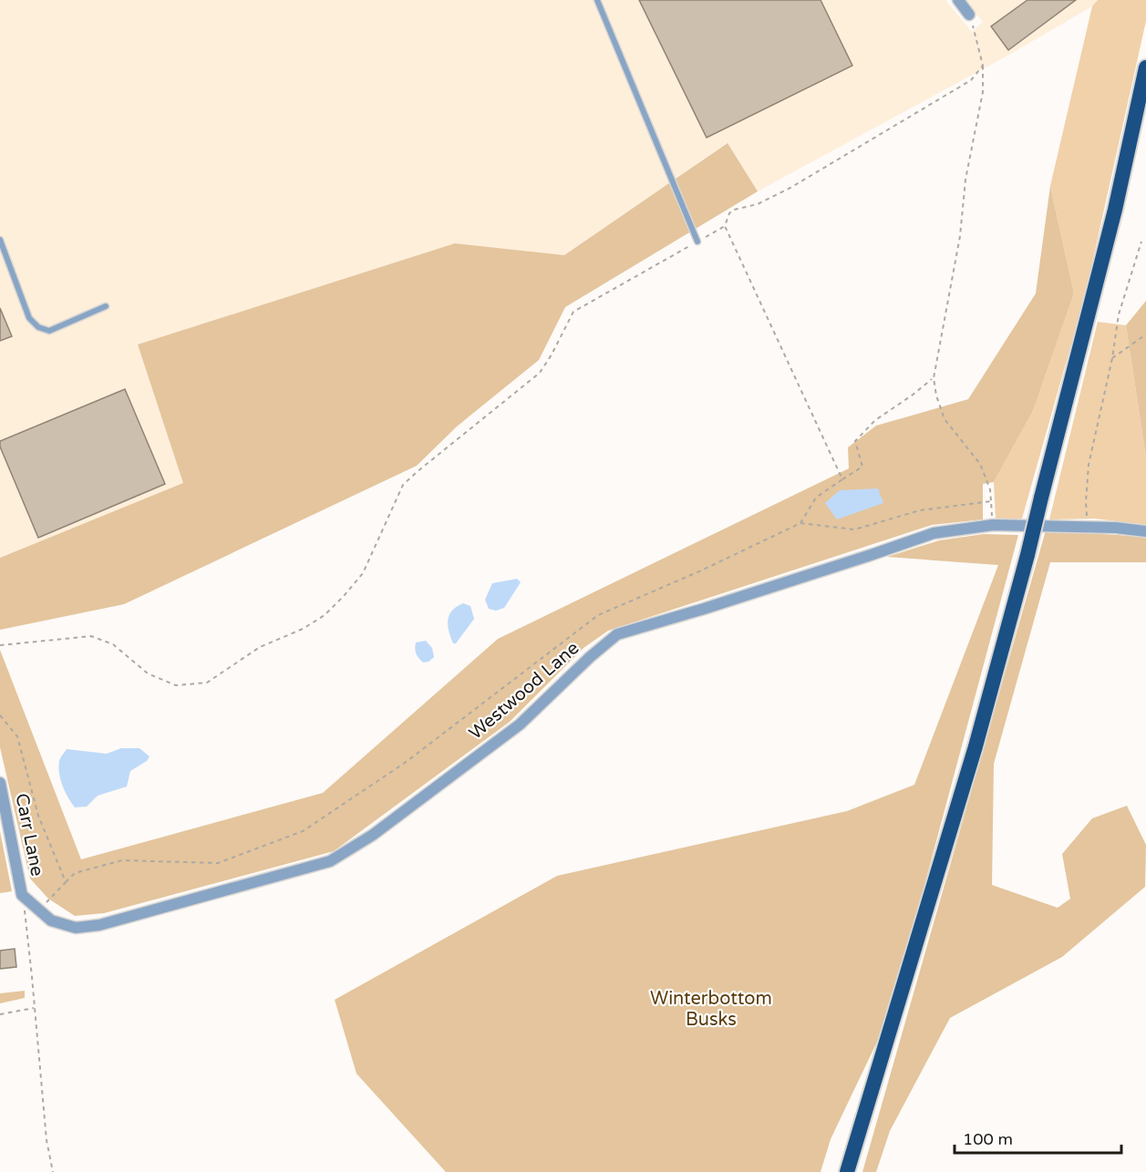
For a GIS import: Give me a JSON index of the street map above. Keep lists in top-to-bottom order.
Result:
{
  "streets": {
    "street": ["Westwood Lane", "Carr Lane"]
  },
  "crossings": [
    ["Westwood Lane", "Carr Lane"]
  ],
  "parks": ["Winterbottom Busks"],
  "scale_bar": "100 m"
}
